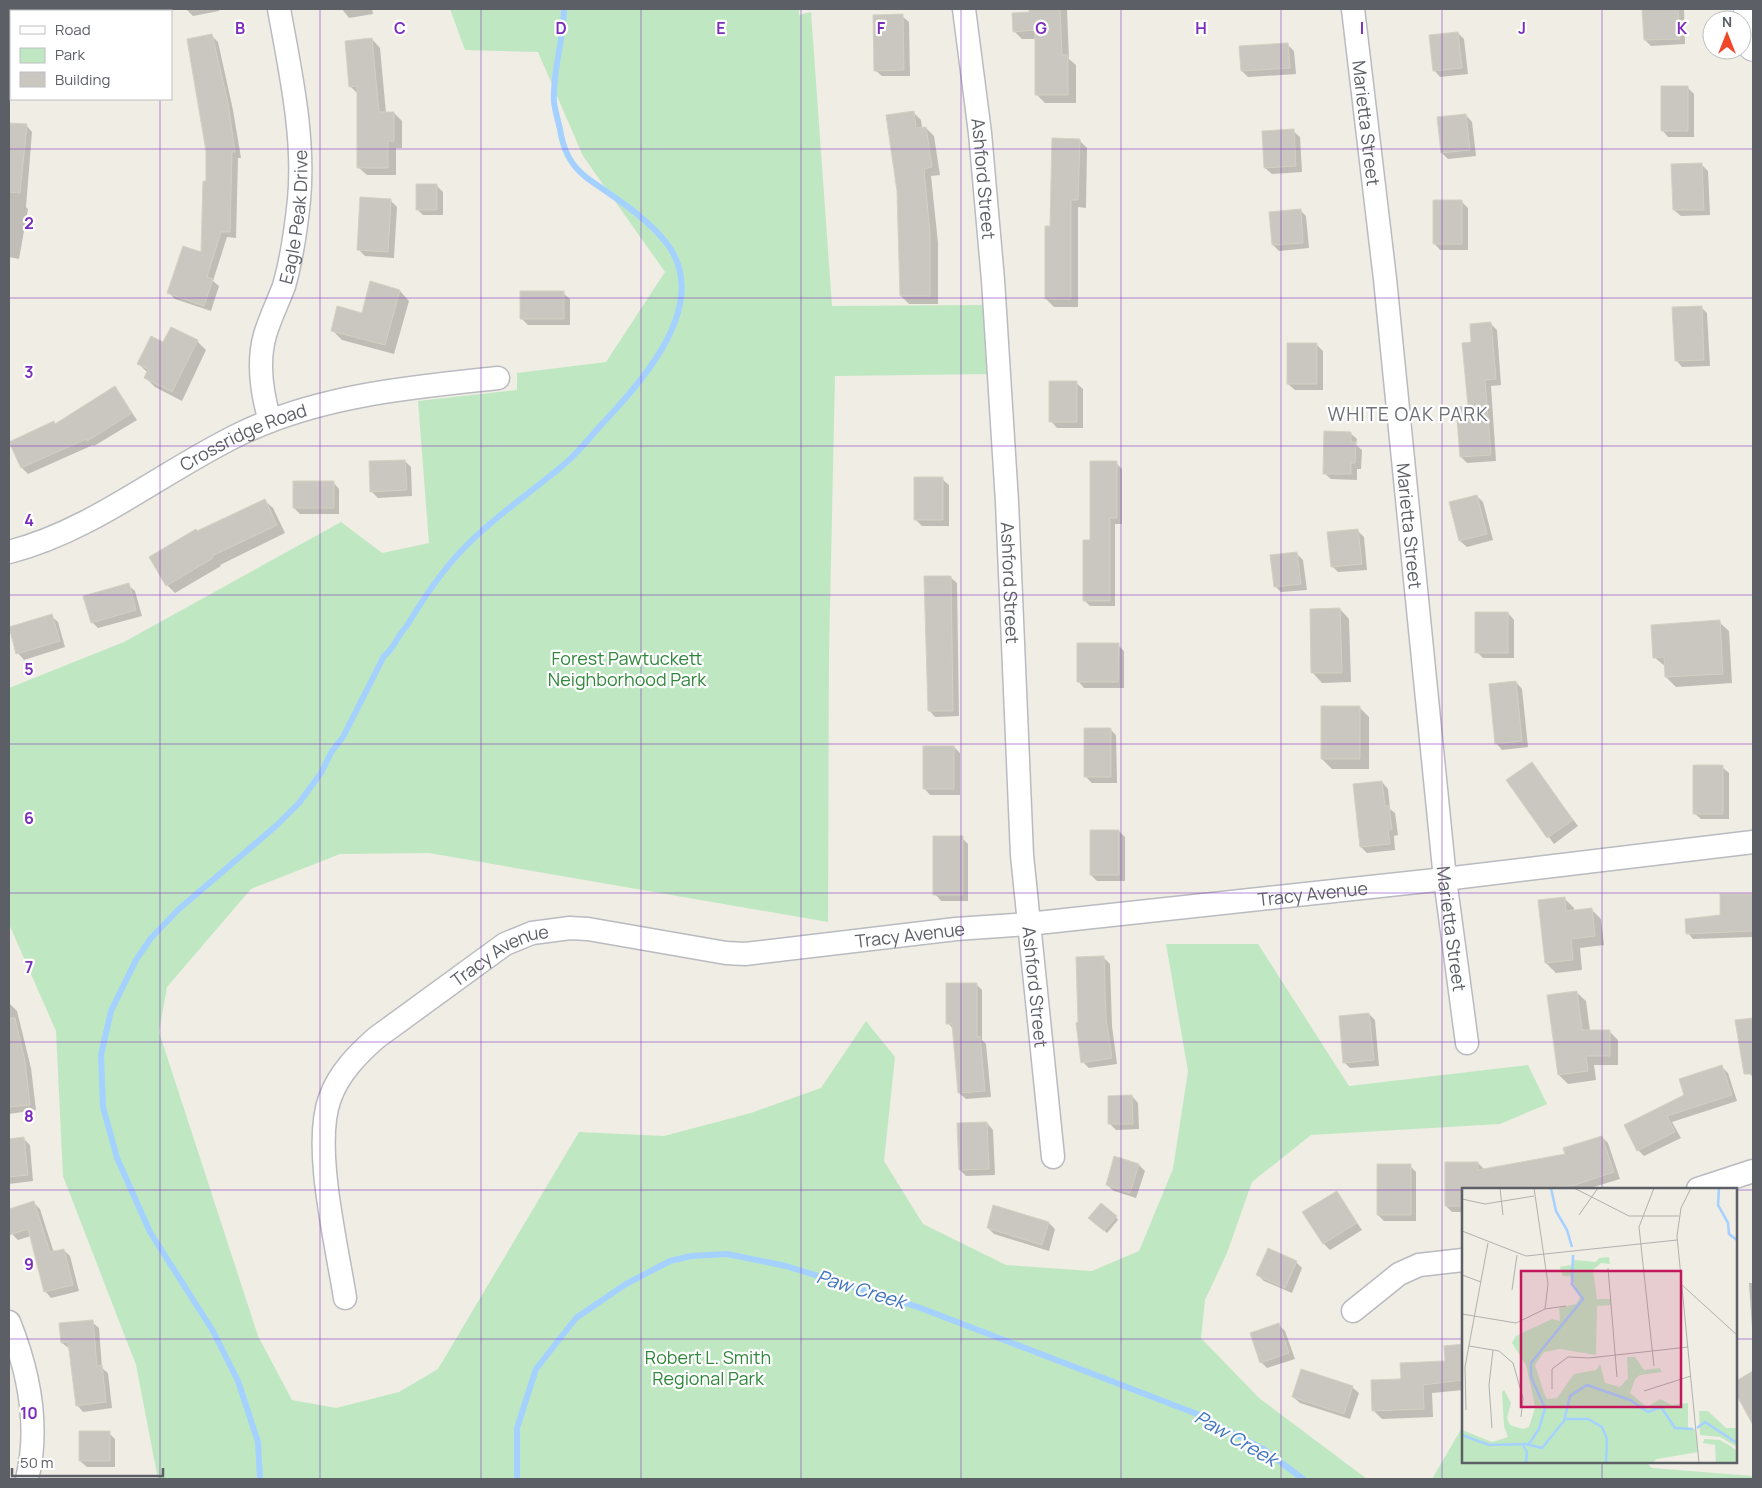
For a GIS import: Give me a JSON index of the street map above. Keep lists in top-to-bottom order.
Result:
{
  "streets": {
    "street": [
      "Marietta Street",
      "Ashford Street",
      "Eagle Peak Drive",
      "Crossridge Road",
      "Tracy Avenue"
    ]
  },
  "crossings": [
    ["Marietta Street", "Tracy Avenue"],
    ["Ashford Street", "Tracy Avenue"],
    ["Eagle Peak Drive", "Crossridge Road"]
  ],
  "districts": ["WHITE OAK PARK"],
  "water": ["Paw Creek"],
  "parks": ["Forest Pawtuckett Neighborhood Park", "Robert L. Smith Regional Park"],
  "legend": ["Road", "Park", "Building"],
  "scale_bar": "50 m",
  "north": "top",
  "grid": {
    "columns": [
      "B",
      "C",
      "D",
      "E",
      "F",
      "G",
      "H",
      "I",
      "J",
      "K"
    ],
    "rows": [
      "2",
      "3",
      "4",
      "5",
      "6",
      "7",
      "8",
      "9",
      "10"
    ]
  }
}
